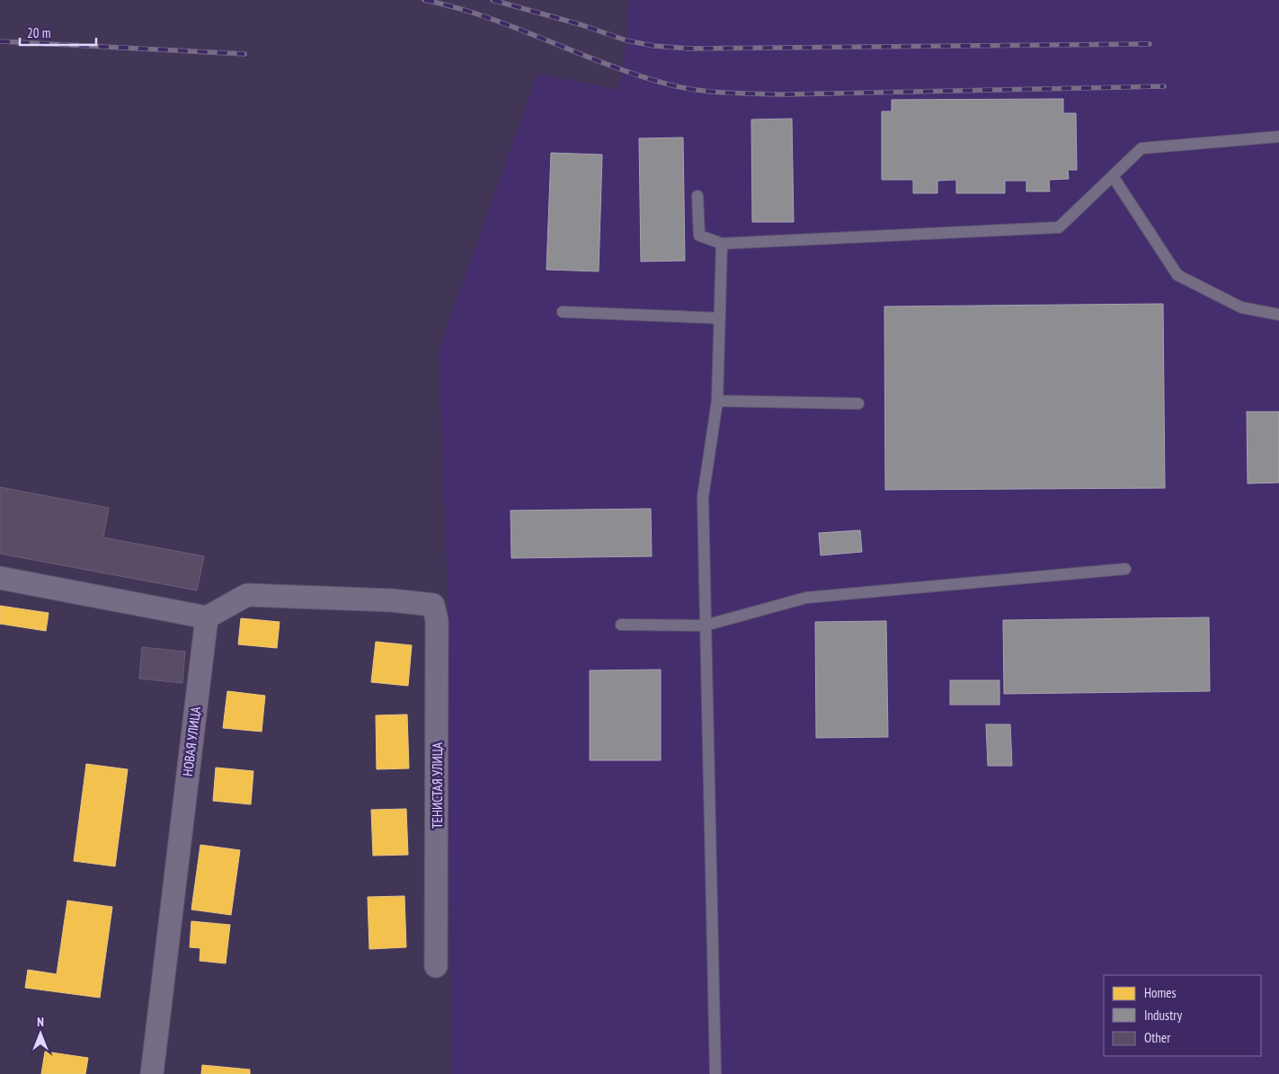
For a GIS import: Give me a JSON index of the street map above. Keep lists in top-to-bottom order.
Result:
{
  "streets": {
    "street": ["НОВАЯ УЛИЦА", "ТЕНИСТАЯ УЛИЦА"]
  },
  "crossings": [
    ["НОВАЯ УЛИЦА", "ТЕНИСТАЯ УЛИЦА"]
  ],
  "legend": ["Homes", "Industry", "Other"],
  "scale_bar": "20 m",
  "north": "top"
}
